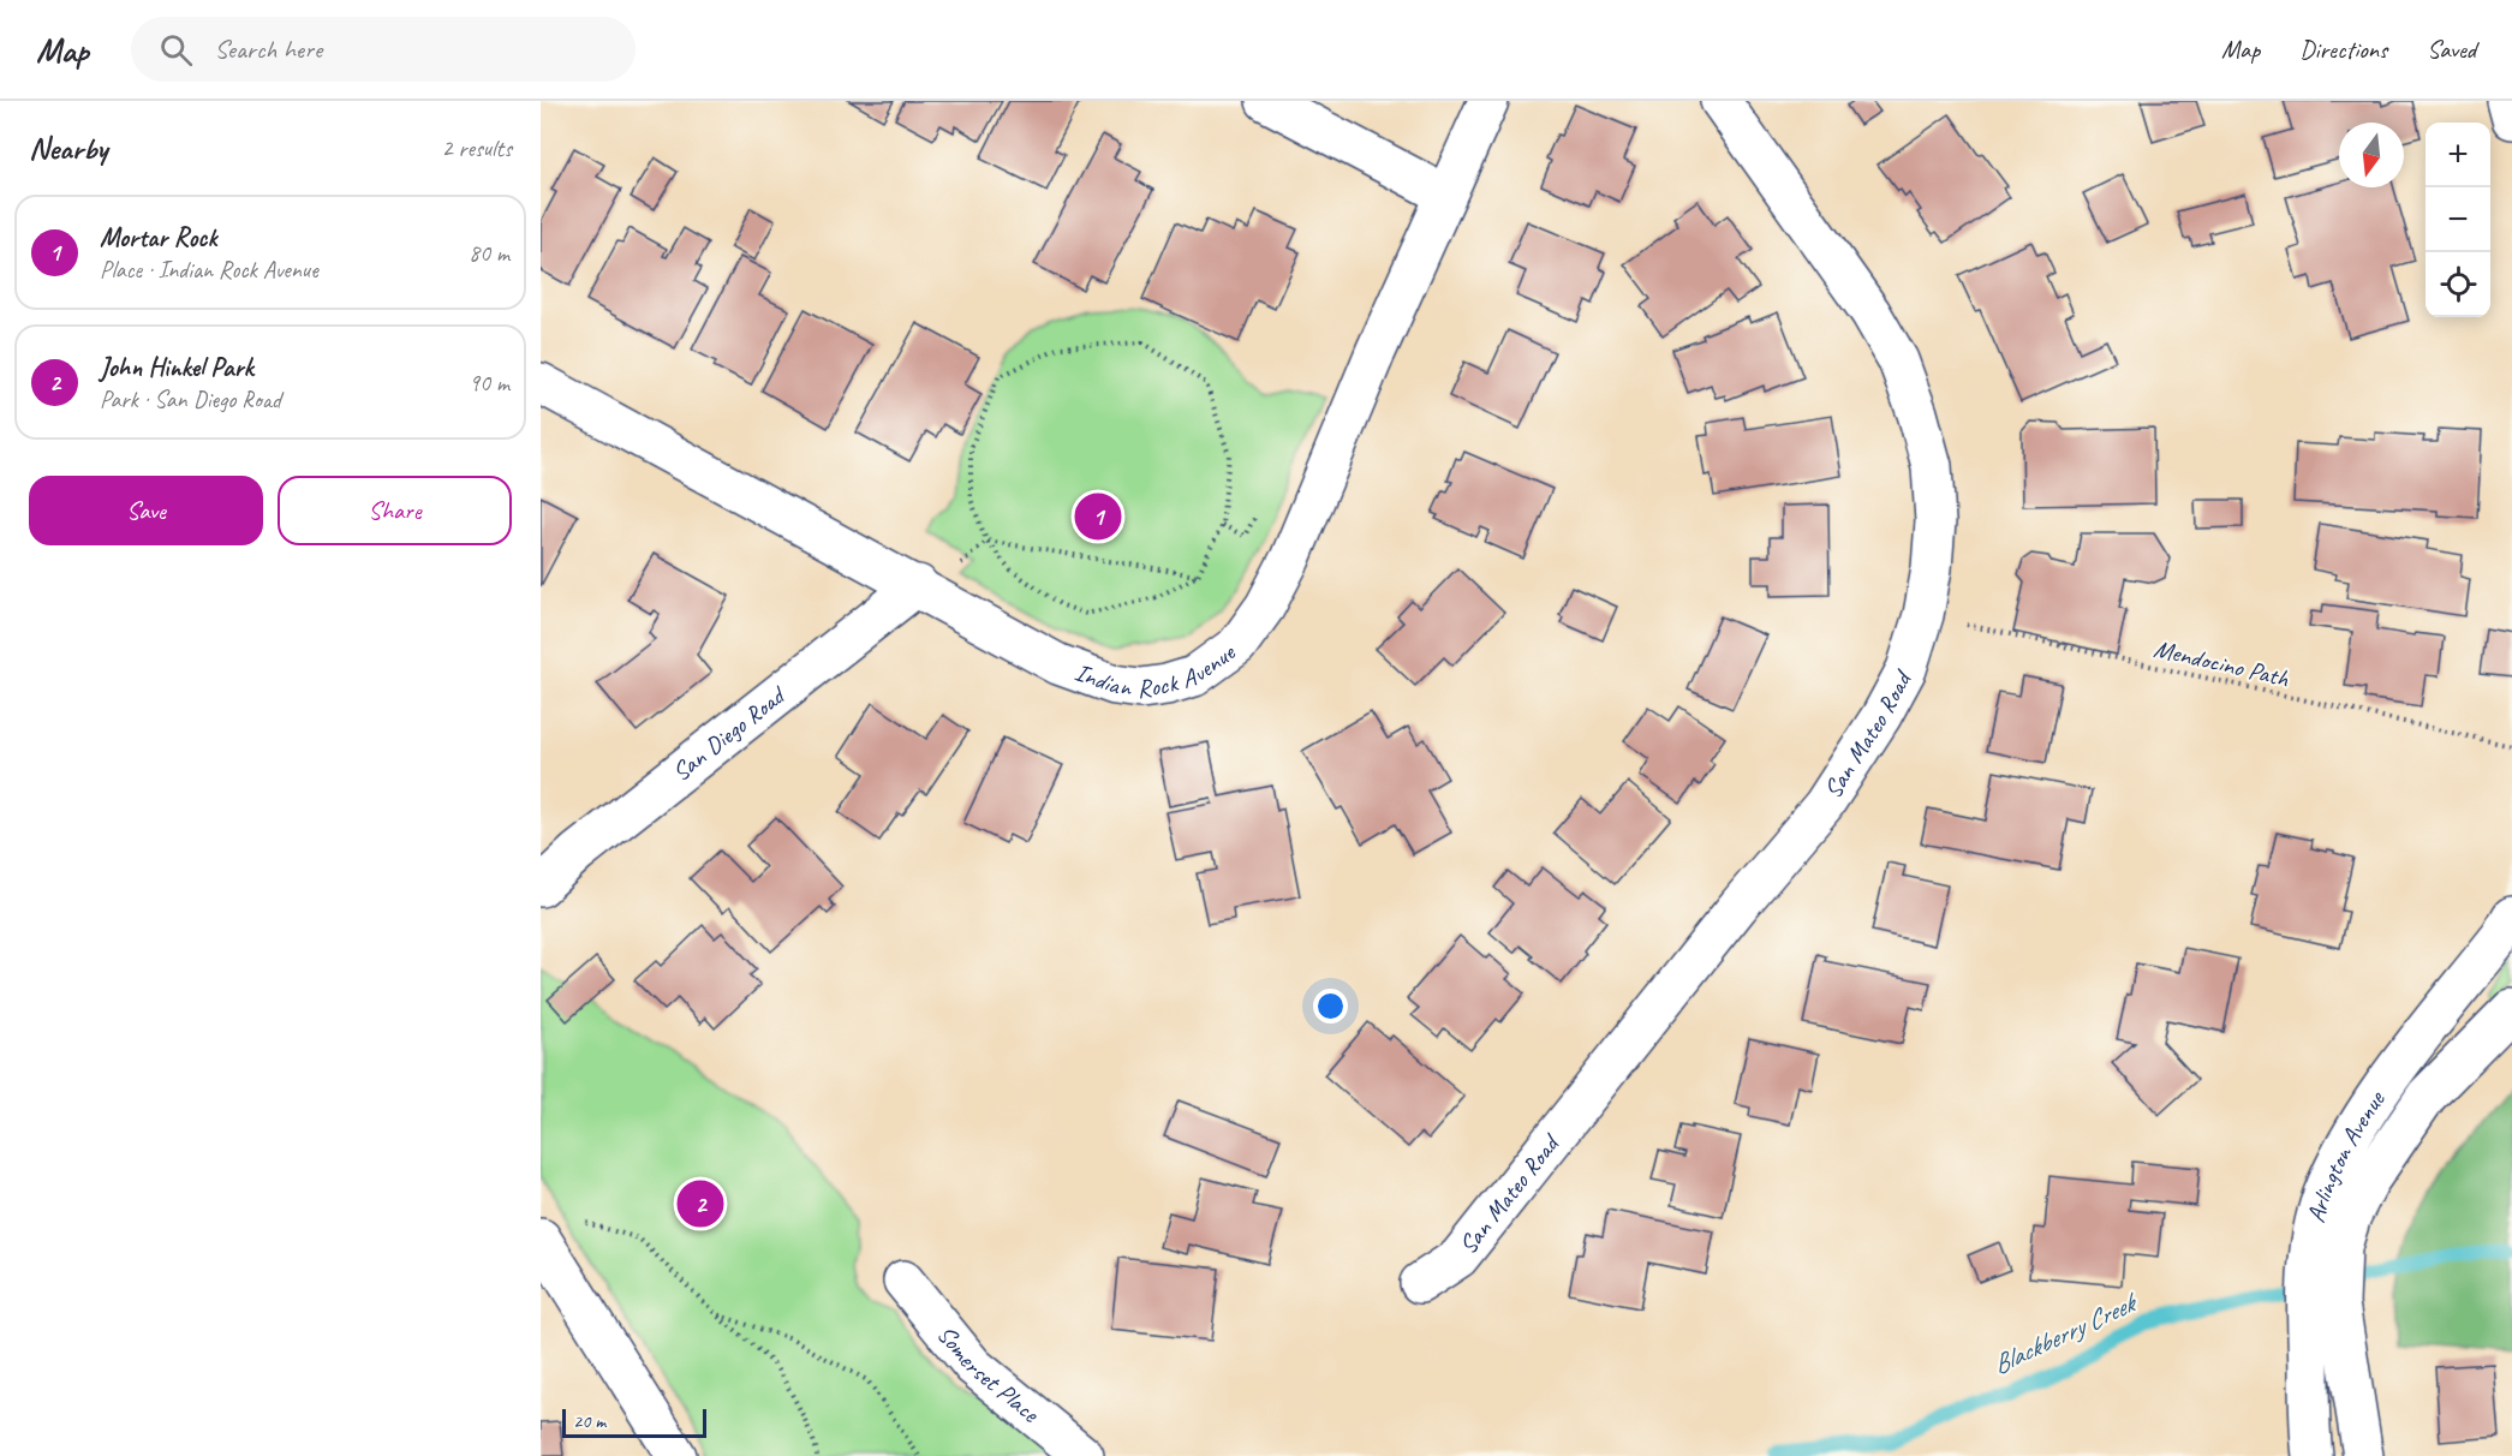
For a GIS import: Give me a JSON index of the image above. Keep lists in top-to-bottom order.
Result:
{
  "streets": {
    "street": [
      "Indian Rock Avenue",
      "San Diego Road",
      "San Mateo Road",
      "Arlington Avenue",
      "Somerset Place"
    ],
    "path": ["Mendocino Path"]
  },
  "crossings": [
    ["Indian Rock Avenue", "San Diego Road"],
    ["Mendocino Path", "San Mateo Road"]
  ],
  "water": ["Blackberry Creek"],
  "scale_bar": "20 m",
  "north": "bottom",
  "page": {
    "header": "Map",
    "search": "Search here",
    "nav": ["Map", "Directions", "Saved"],
    "heading": ["Nearby", "2 results"],
    "map_buttons": ["+", "−"],
    "list": [
      {
        "mark": "1",
        "name": "Mortar Rock",
        "note": "Place · Indian Rock Avenue",
        "value": "80 m"
      },
      {
        "mark": "2",
        "name": "John Hinkel Park",
        "note": "Park · San Diego Road",
        "value": "90 m"
      }
    ],
    "buttons": ["Save", "Share"],
    "pins": ["1", "2"],
    "scale": "20 m"
  }
}
